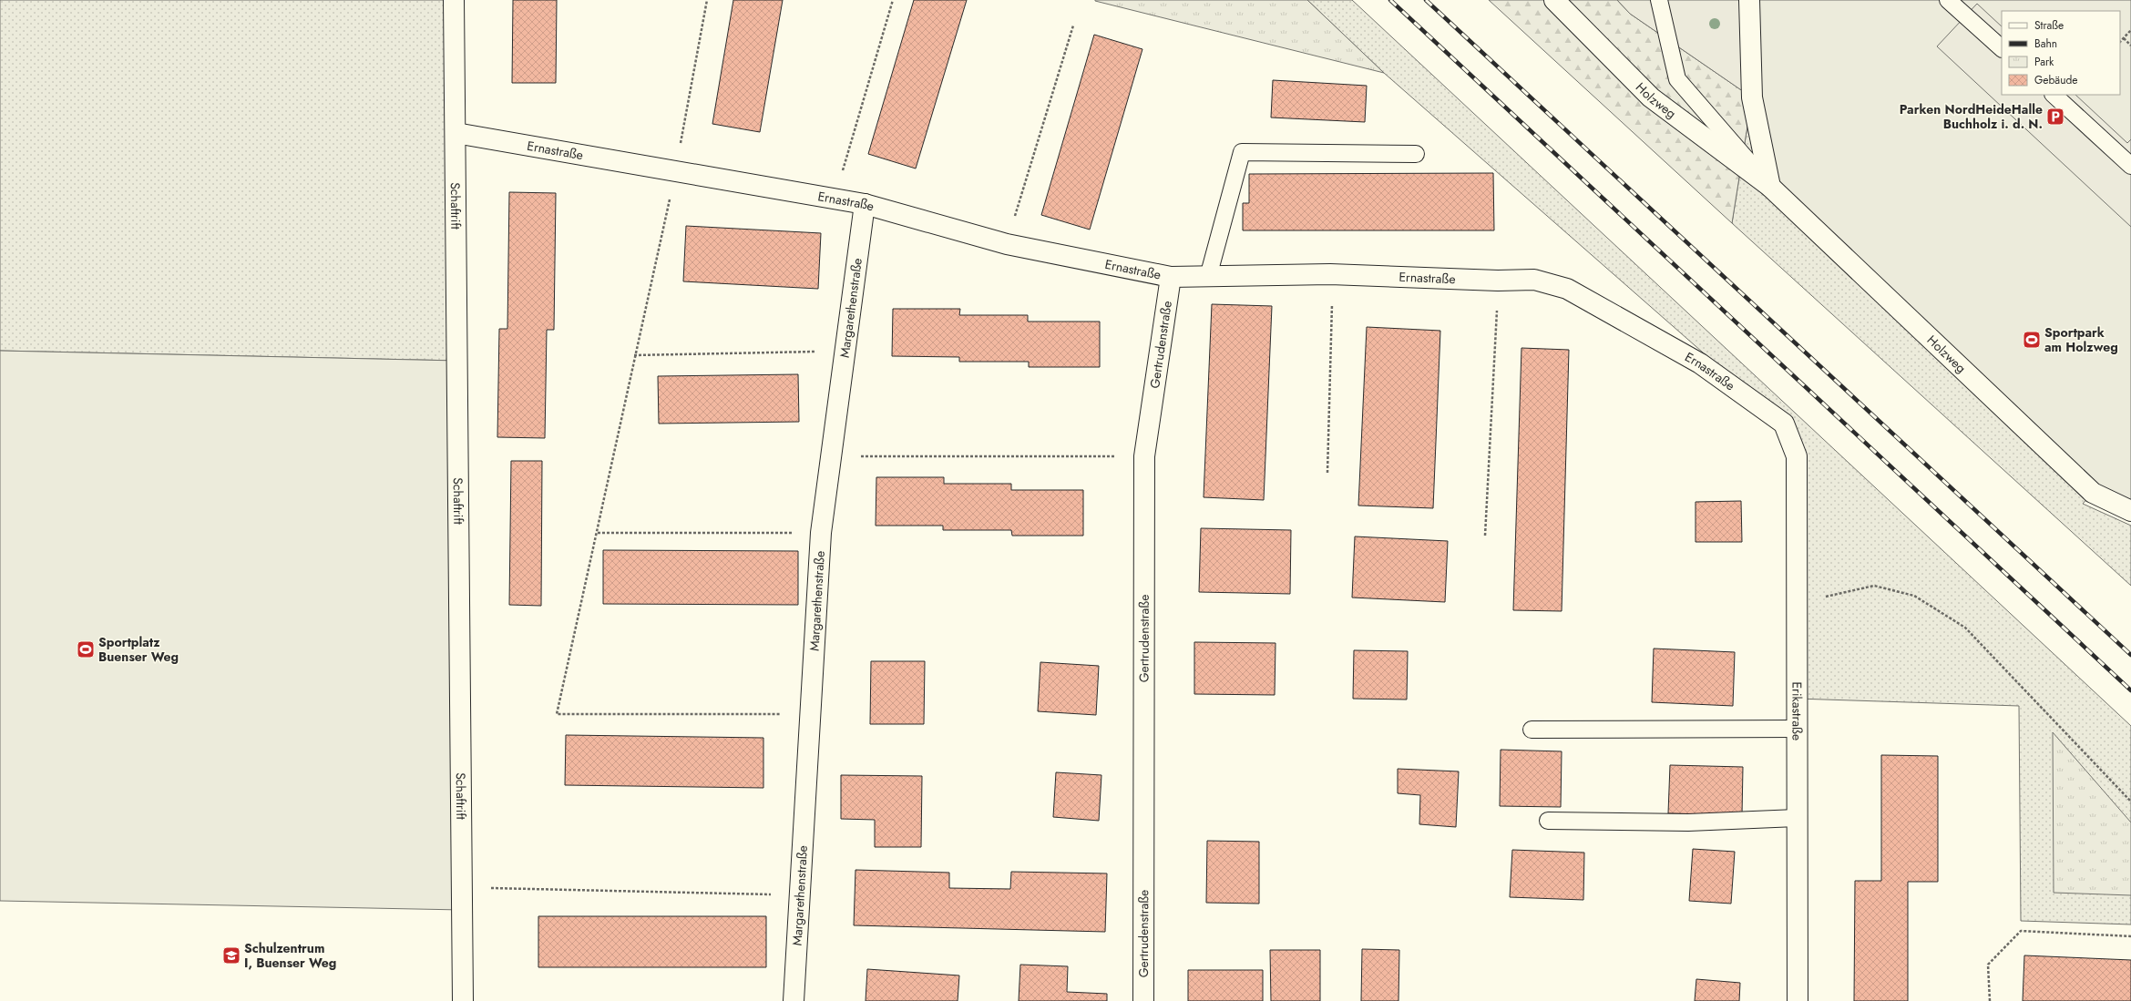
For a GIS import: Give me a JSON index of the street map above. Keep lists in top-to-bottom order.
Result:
{
  "streets": {
    "street": [
      "Holzweg",
      "Ernastraße",
      "Schaftrift",
      "Margarethenstraße",
      "Gertrudenstraße",
      "Erikastraße"
    ]
  },
  "crossings": [
    ["Ernastraße", "Schaftrift"],
    ["Ernastraße", "Margarethenstraße"],
    ["Ernastraße", "Gertrudenstraße"],
    ["Ernastraße", "Erikastraße"]
  ],
  "places": {
    "parking": ["Parken NordHeideHalle Buchholz i. d. N."],
    "sports": ["Sportpark am Holzweg", "Sportplatz Buenser Weg"],
    "school or university": ["Schulzentrum I, Buenser Weg"]
  },
  "legend": [
    "Straße",
    "Bahn",
    "Park",
    "Gebäude"
  ]
}
